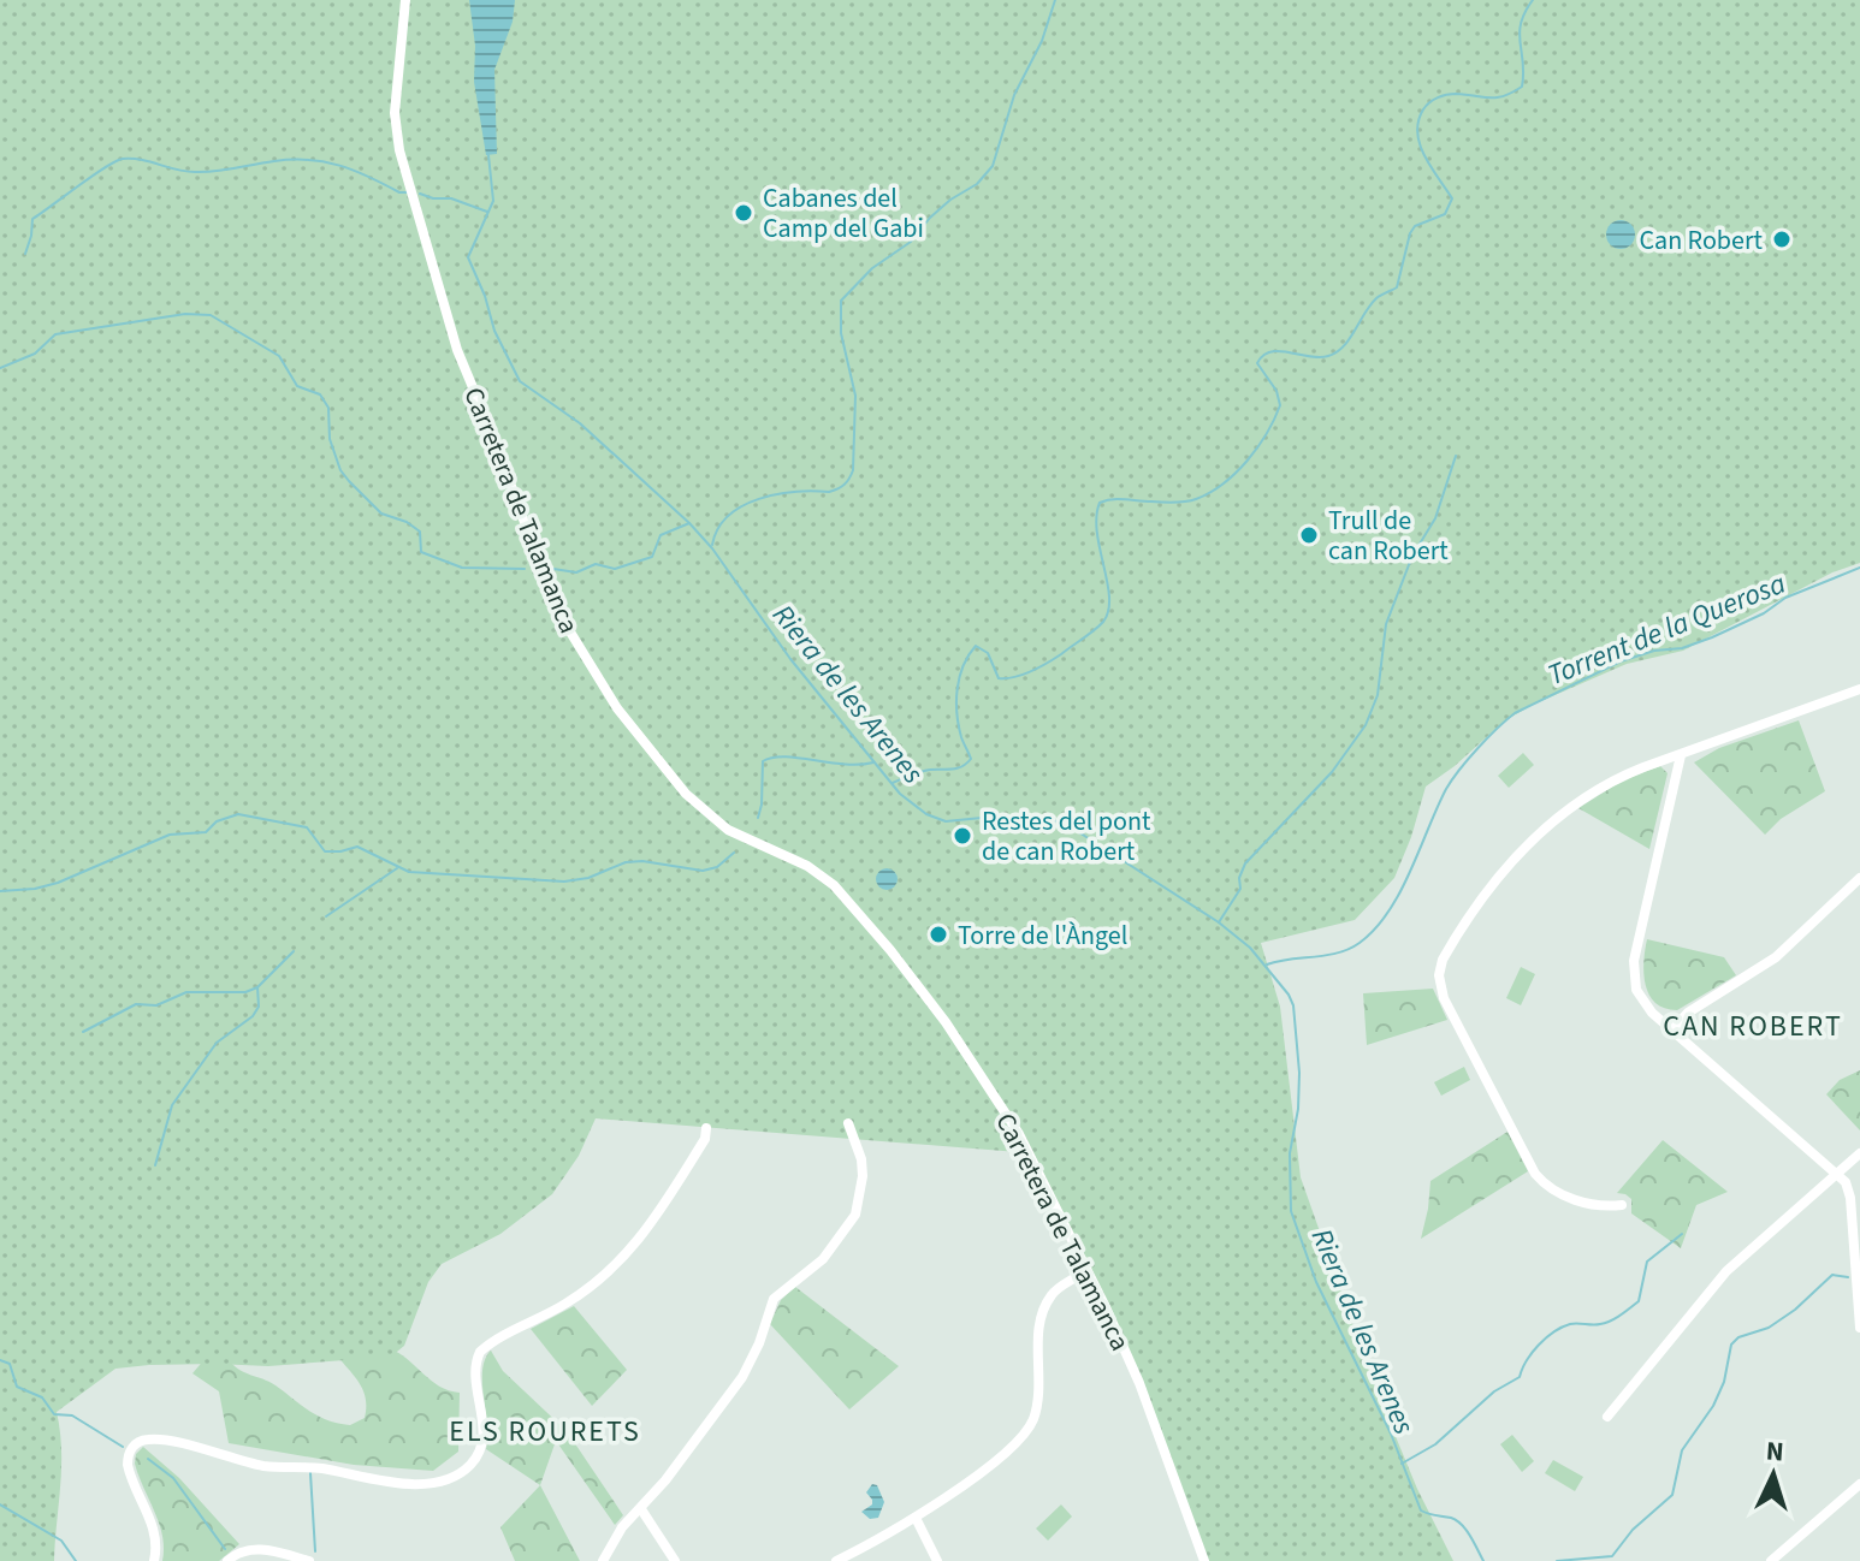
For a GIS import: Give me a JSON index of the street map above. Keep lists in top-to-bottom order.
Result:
{
  "streets": {
    "street": ["Carretera de Talamanca"]
  },
  "districts": ["CAN ROBERT", "ELS ROURETS"],
  "water": ["Torrent de la Querosa", "Riera de les Arenes"],
  "places": [
    "Cabanes del Camp del Gabi",
    "Can Robert",
    "Trull de can Robert",
    "Restes del pont de can Robert",
    "Torre de l'Àngel"
  ],
  "north": "top"
}
